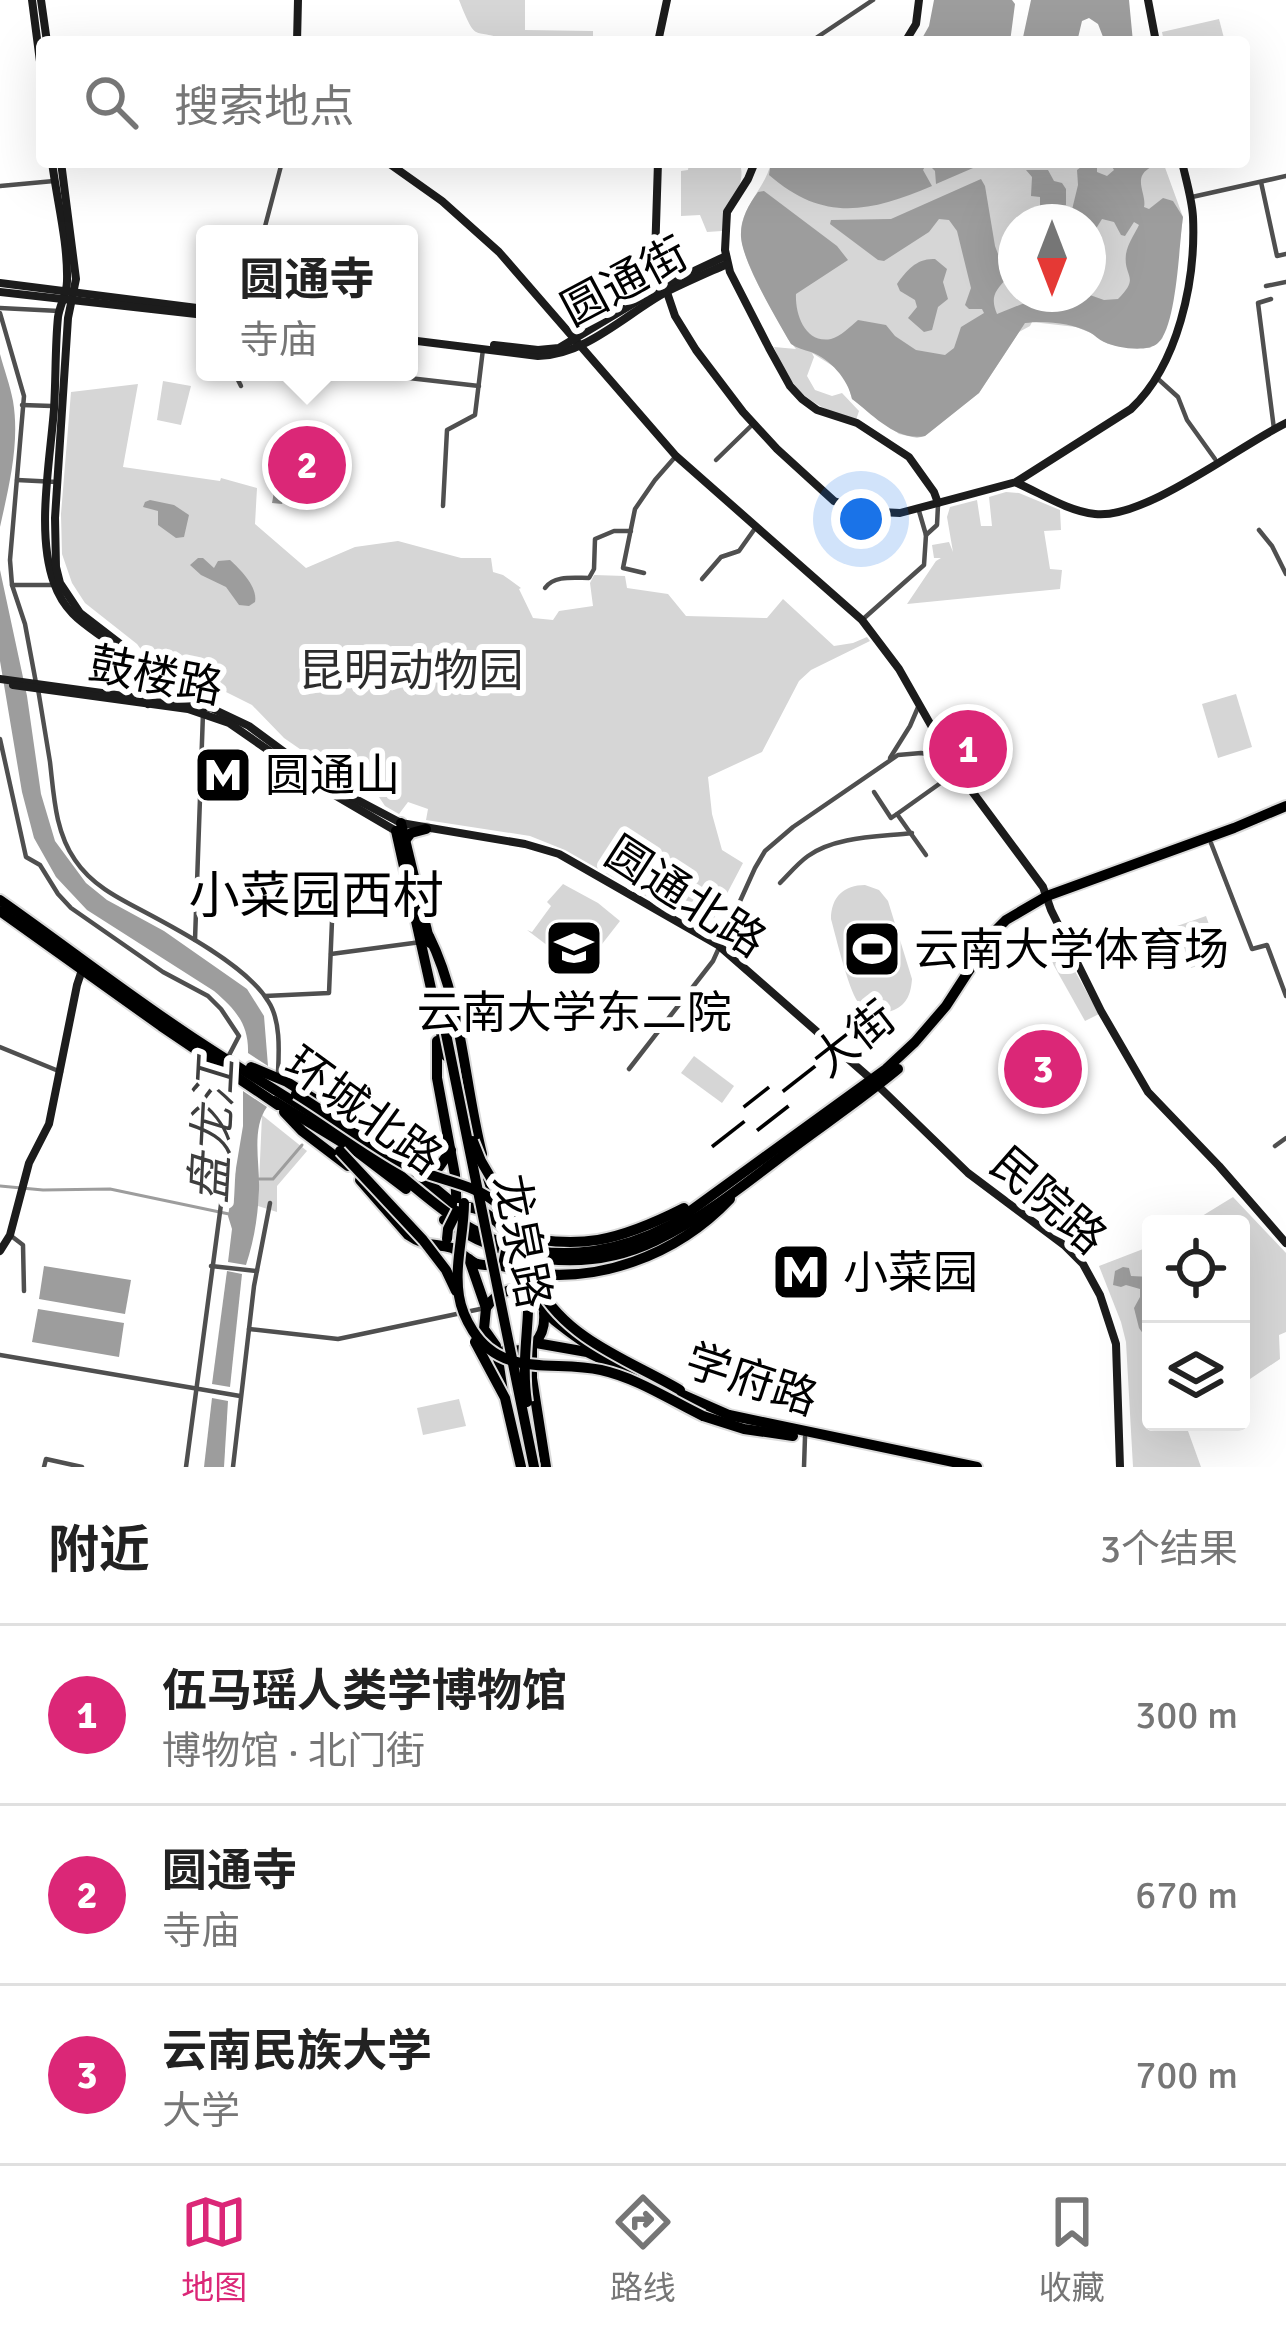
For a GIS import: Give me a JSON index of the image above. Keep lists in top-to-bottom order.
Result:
{
  "streets": {
    "main road": [
      "圆通街",
      "鼓楼路",
      "圆通北路",
      "一二一大街",
      "环城北路",
      "民院路",
      "龙泉路",
      "学府路"
    ]
  },
  "crossings": [
    ["圆通北路", "一二一大街"],
    ["圆通北路", "民院路"],
    ["一二一大街", "环城北路"],
    ["一二一大街", "民院路"],
    ["一二一大街", "学府路"],
    ["环城北路", "学府路"]
  ],
  "districts": ["小菜园西村"],
  "water": ["盘龙江"],
  "parks": ["昆明动物园"],
  "places": {
    "metro station": ["圆通山", "小菜园"],
    "school or university": ["云南大学东二院"],
    "sports": ["云南大学体育场"]
  },
  "north": "bottom",
  "page": {
    "search": "搜索地点",
    "popup": ["圆通寺", "寺庙"],
    "pins": ["2", "1", "3"],
    "heading": ["附近", "3个结果"],
    "list": [
      {
        "mark": "1",
        "name": "伍马瑶人类学博物馆",
        "note": "博物馆 · 北门街",
        "value": "300 m"
      },
      {
        "mark": "2",
        "name": "圆通寺",
        "note": "寺庙",
        "value": "670 m"
      },
      {
        "mark": "3",
        "name": "云南民族大学",
        "note": "大学",
        "value": "700 m"
      }
    ],
    "nav": ["地图", "路线", "收藏"]
  }
}
